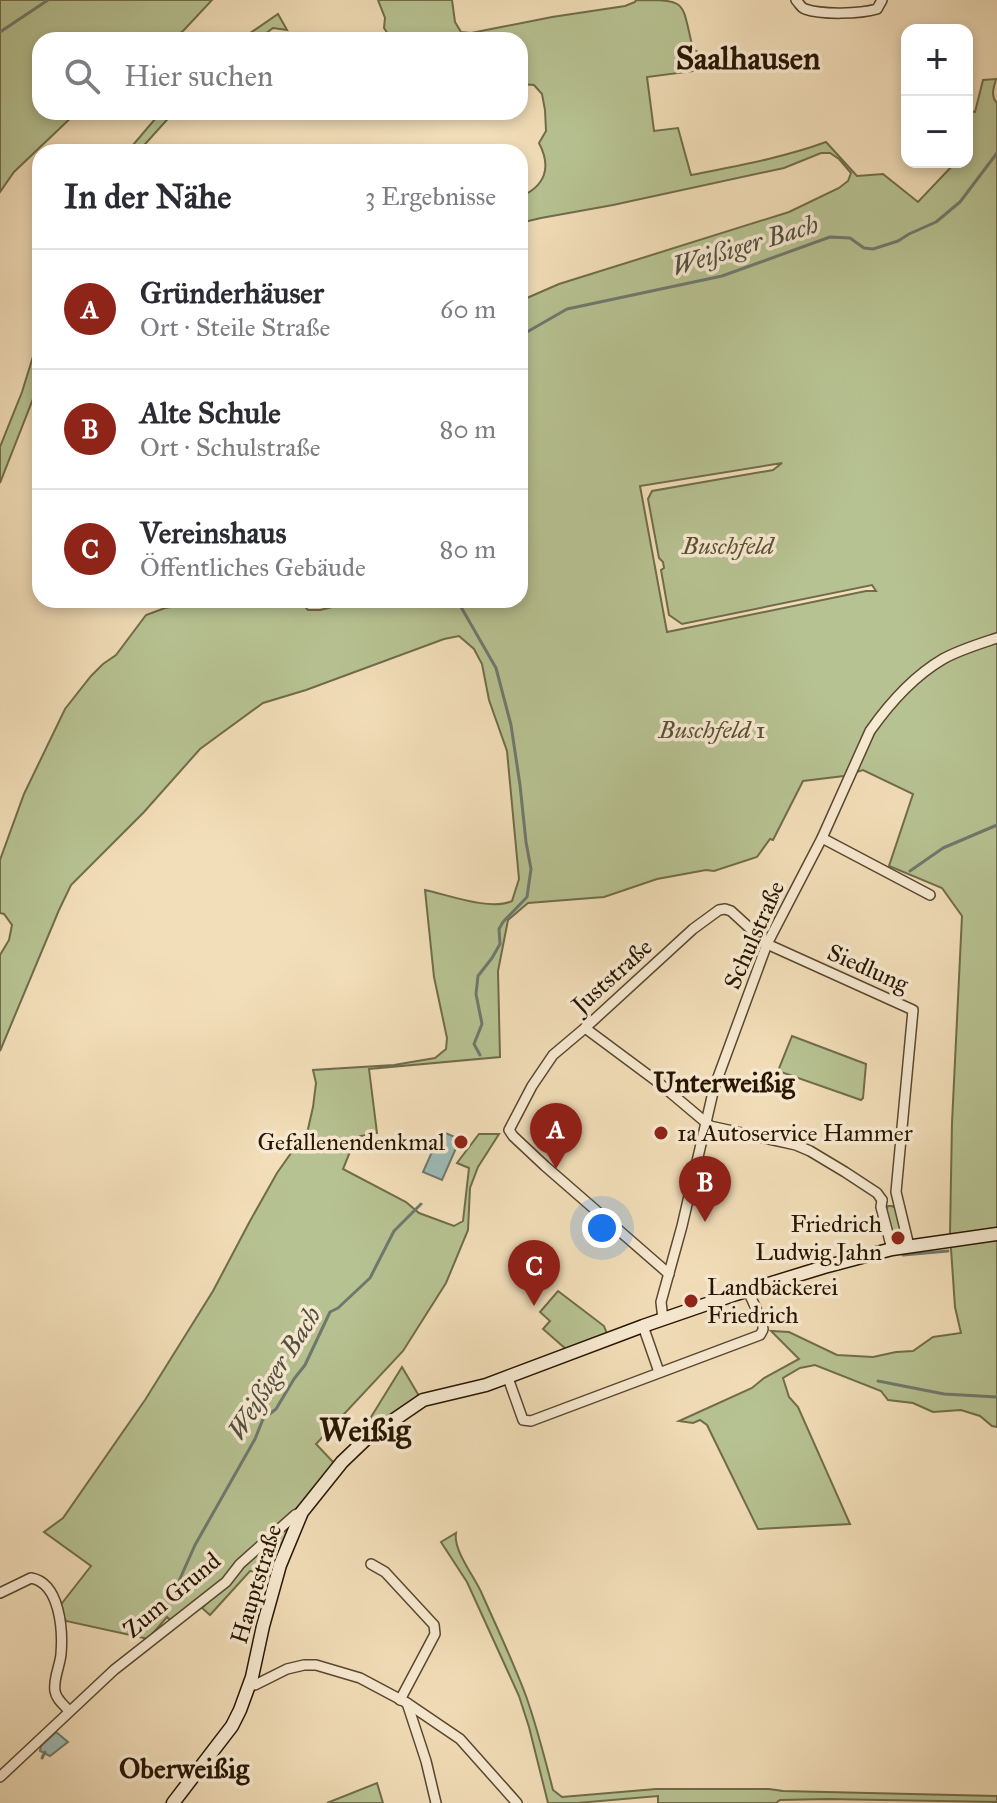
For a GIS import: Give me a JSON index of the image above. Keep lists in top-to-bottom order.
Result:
{
  "streets": {
    "street": [
      "Schulstraße",
      "Siedlung",
      "Juststraße",
      "Hauptstraße",
      "Zum Grund"
    ]
  },
  "crossings": [
    ["Schulstraße", "Siedlung"],
    ["Schulstraße", "Juststraße"],
    ["Schulstraße", "Hauptstraße"],
    ["Siedlung", "Juststraße"],
    ["Siedlung", "Hauptstraße"],
    ["Hauptstraße", "Zum Grund"]
  ],
  "districts": [
    "Saalhausen",
    "Unterweißig",
    "Weißig",
    "Oberweißig"
  ],
  "water": ["Weißiger Bach"],
  "parks": ["Buschfeld", "Buschfeld 1"],
  "places": [
    "1a Autoservice Hammer",
    "Gefallenendenkmal",
    "Friedrich Ludwig Jahn",
    "Landbäckerei Friedrich"
  ],
  "page": {
    "map_buttons": ["+", "−"],
    "search": "Hier suchen",
    "heading": ["In der Nähe", "3 Ergebnisse"],
    "list": [
      {
        "mark": "A",
        "name": "Gründerhäuser",
        "note": "Ort · Steile Straße",
        "value": "60 m"
      },
      {
        "mark": "B",
        "name": "Alte Schule",
        "note": "Ort · Schulstraße",
        "value": "80 m"
      },
      {
        "mark": "C",
        "name": "Vereinshaus",
        "note": "Öffentliches Gebäude",
        "value": "80 m"
      }
    ],
    "pins": ["A", "B", "C"]
  }
}
